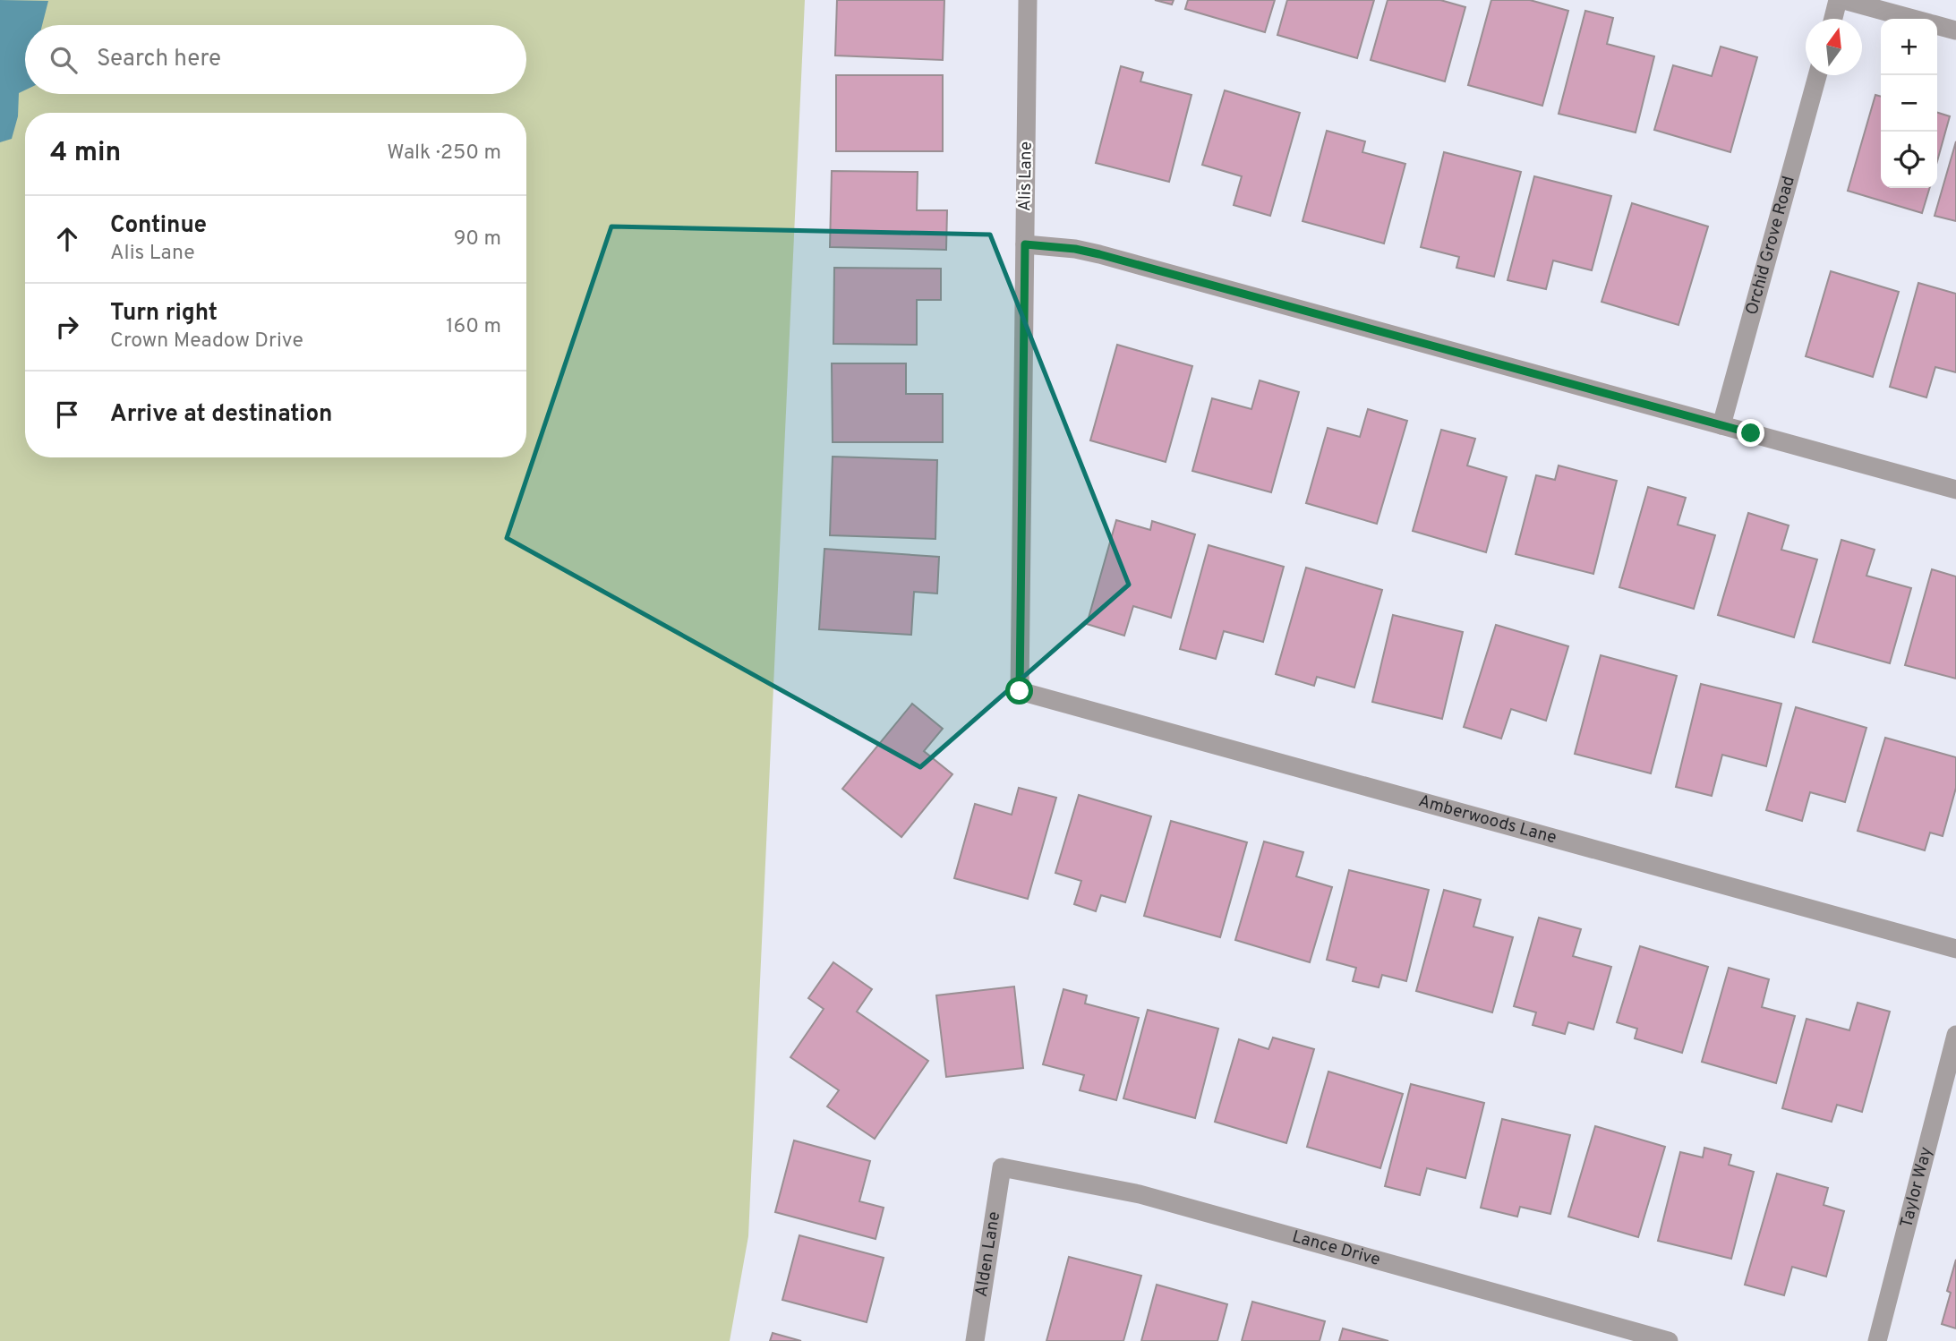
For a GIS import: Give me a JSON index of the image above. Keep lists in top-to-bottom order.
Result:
{
  "streets": {
    "street": [
      "Alis Lane",
      "Orchid Grove Road",
      "Amberwoods Lane",
      "Taylor Way",
      "Lance Drive",
      "Alden Lane"
    ]
  },
  "crossings": [
    ["Alis Lane", "Amberwoods Lane"],
    ["Lance Drive", "Alden Lane"]
  ],
  "north": "top",
  "page": {
    "map_buttons": ["+", "−"],
    "search": "Search here",
    "heading": ["4 min", "Walk · 250 m"],
    "list": [
      ["Continue", "Alis Lane", "90 m"],
      ["Turn right", "Crown Meadow Drive", "160 m"],
      "Arrive at destination"
    ]
  }
}
